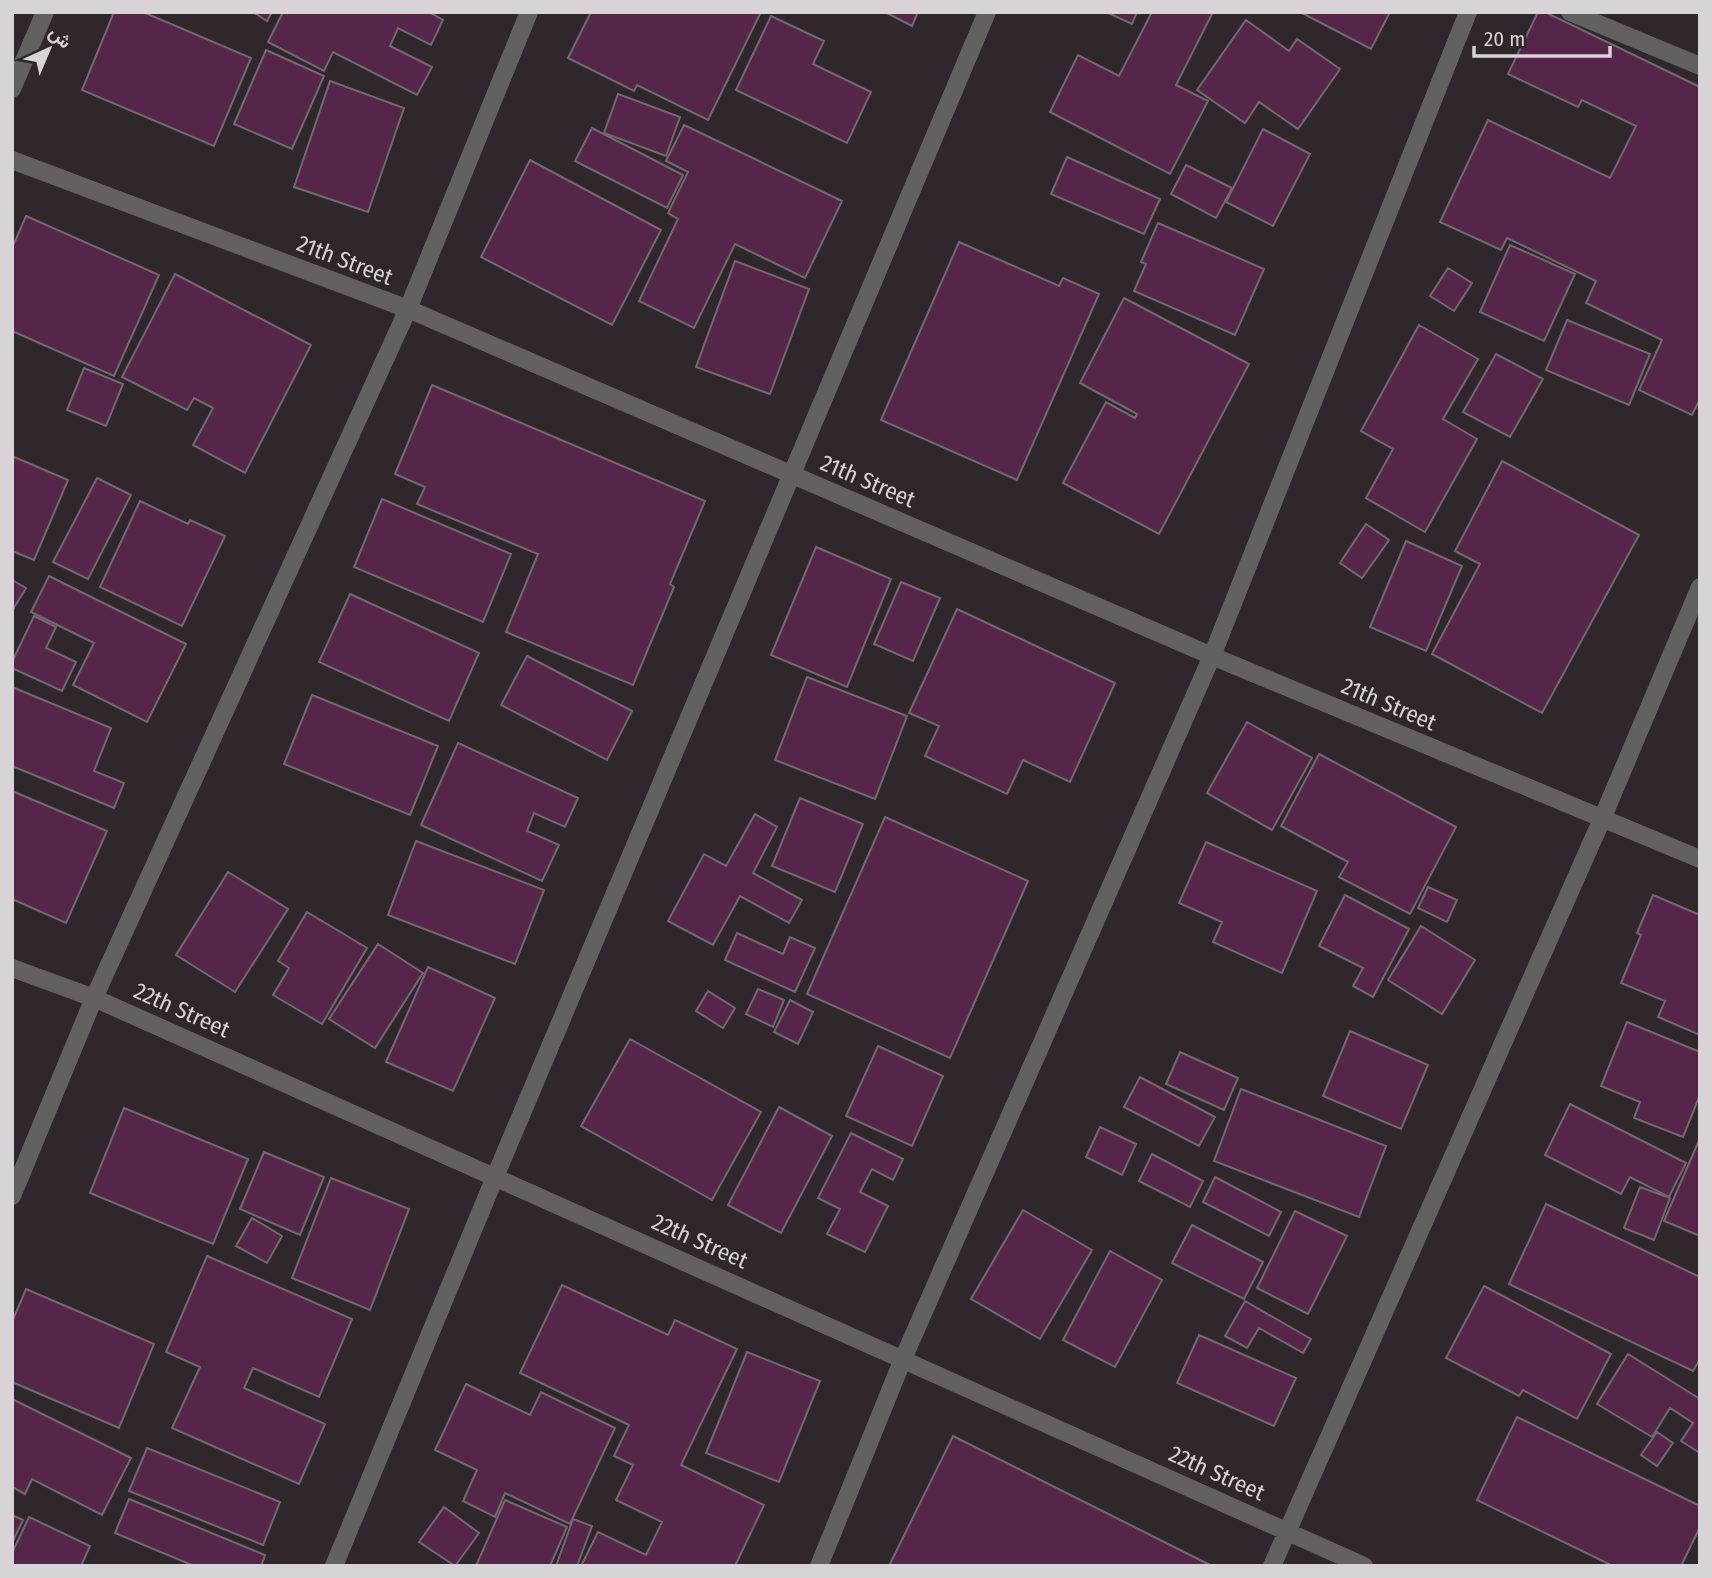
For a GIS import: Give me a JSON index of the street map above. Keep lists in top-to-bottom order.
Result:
{
  "streets": {
    "street": ["21th Street", "22th Street"]
  },
  "scale_bar": "20 m",
  "north": "top right"
}
